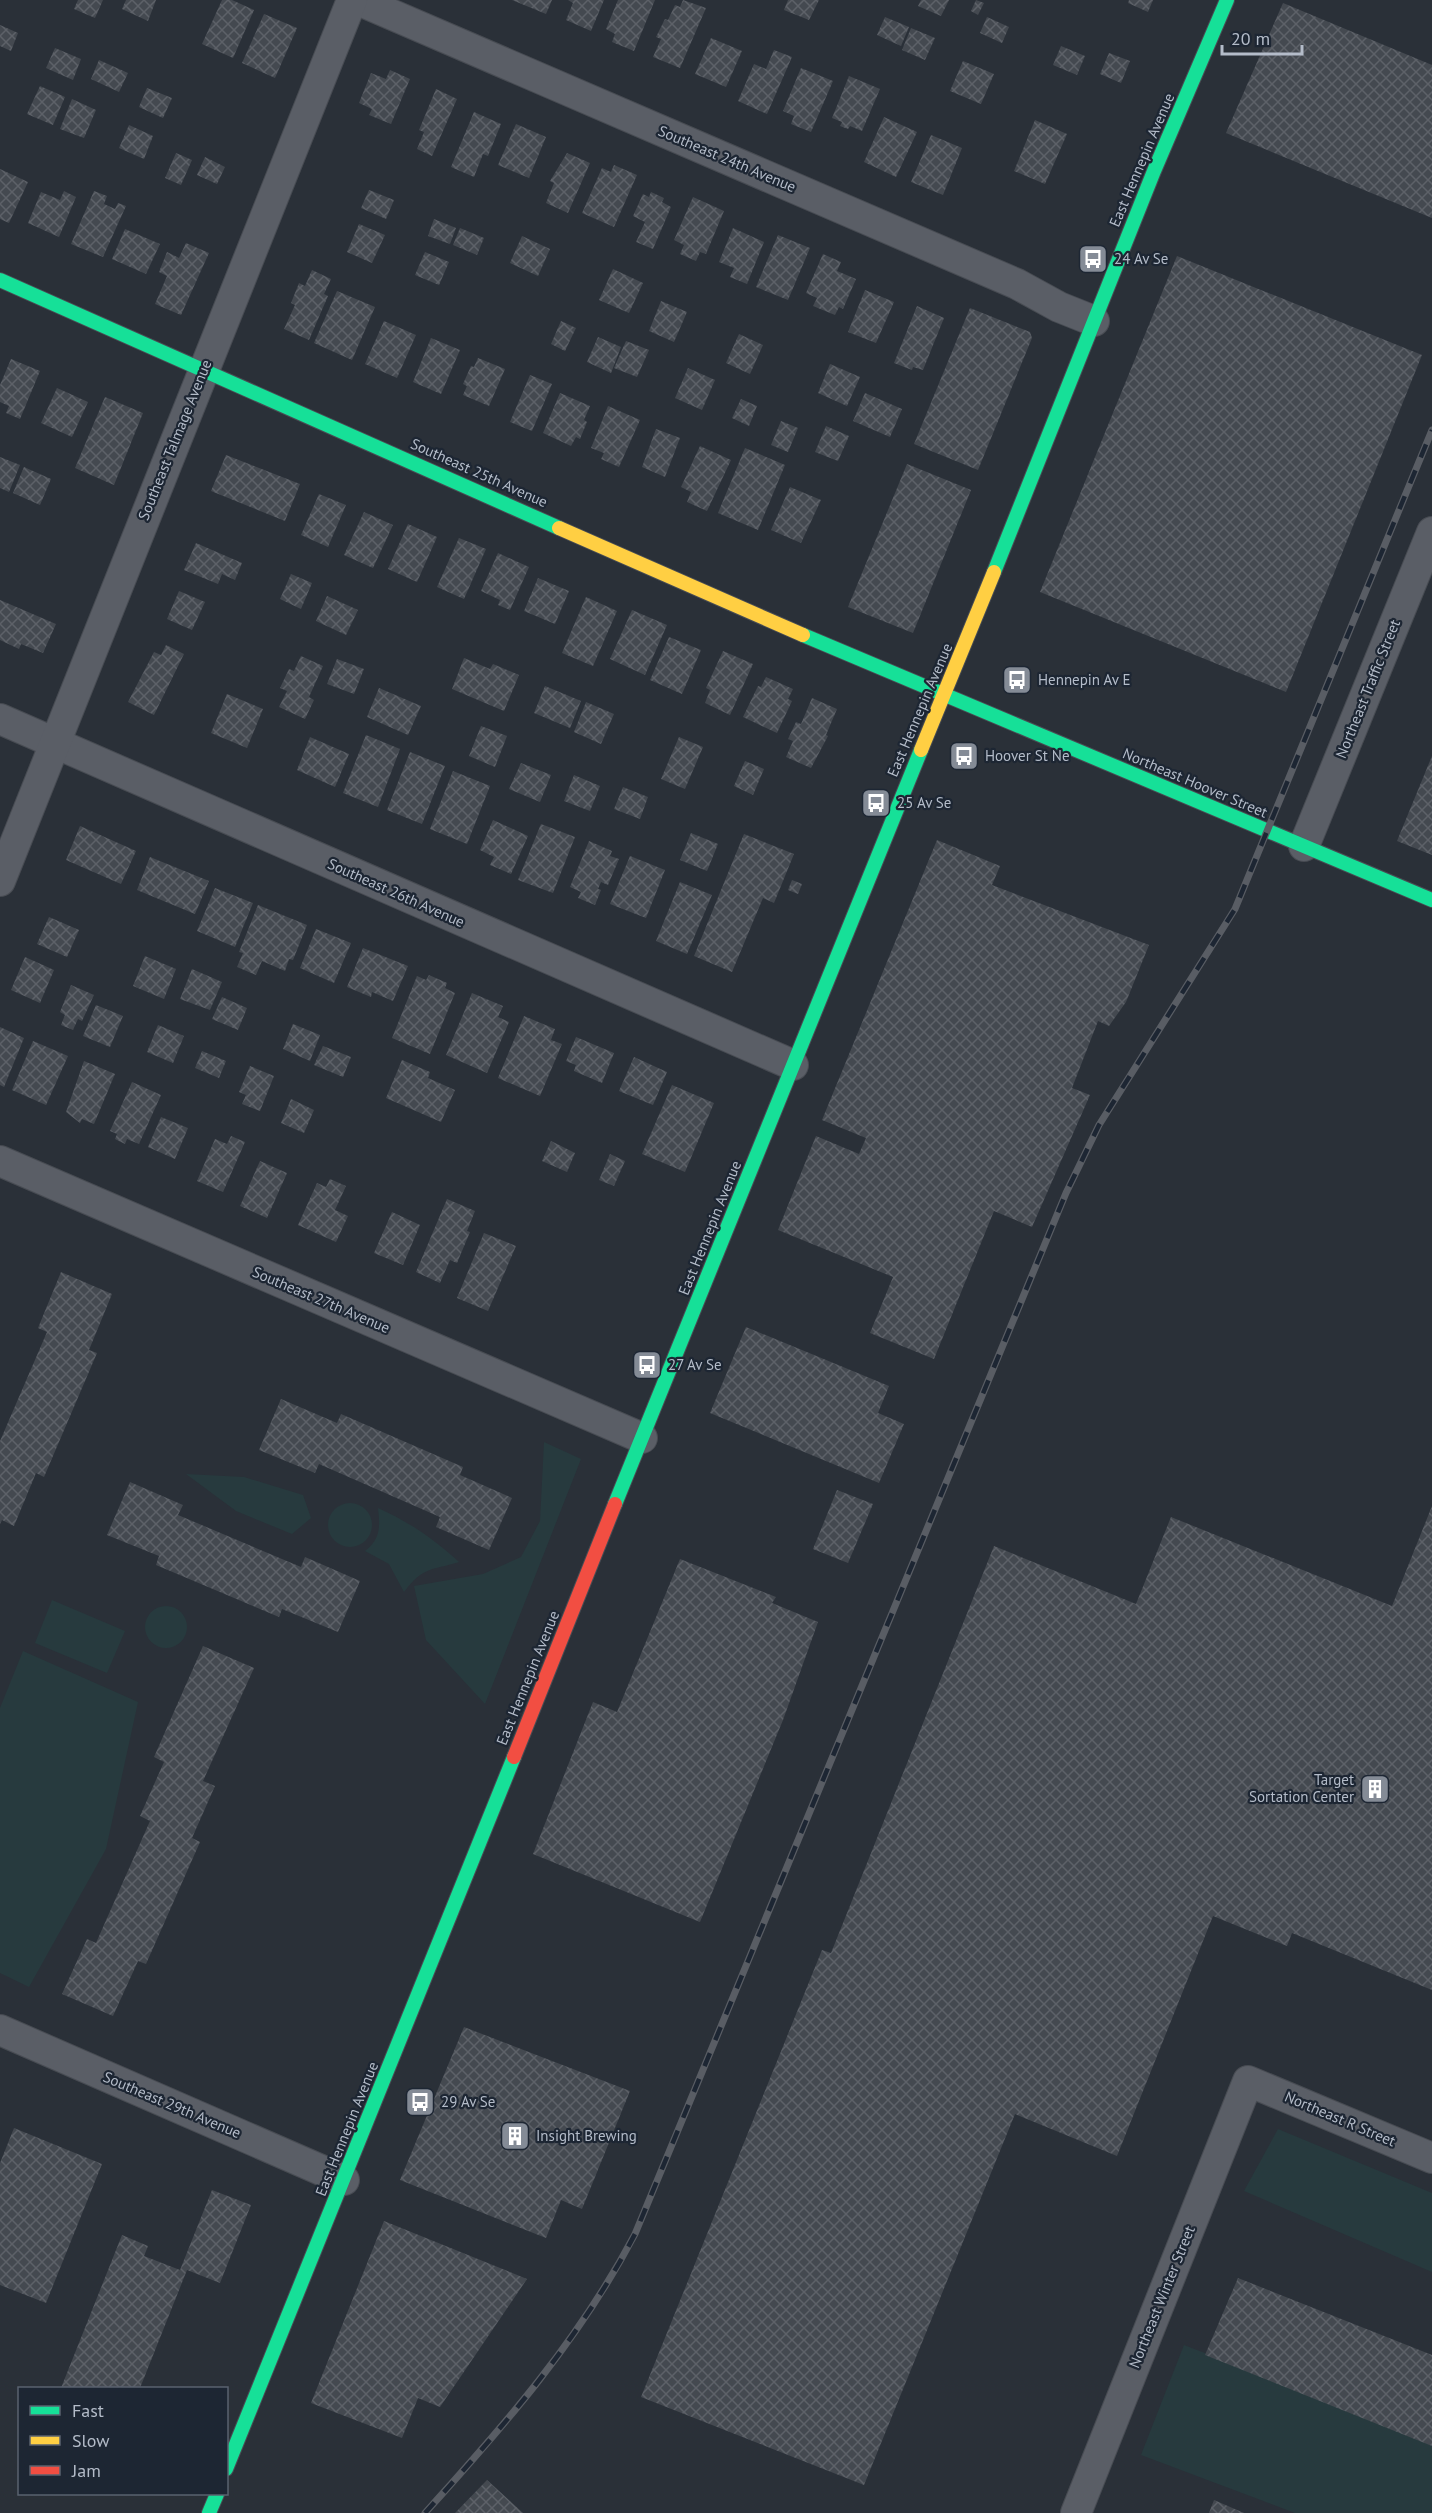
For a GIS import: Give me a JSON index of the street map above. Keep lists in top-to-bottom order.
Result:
{
  "streets": {
    "main road": ["East Hennepin Avenue", "Southeast 25th Avenue", "Northeast Hoover Street"],
    "street": [
      "Southeast 24th Avenue",
      "Southeast Talmage Avenue",
      "Northeast Traffic Street",
      "Southeast 26th Avenue",
      "Southeast 27th Avenue",
      "Southeast 29th Avenue",
      "Northeast R Street",
      "Northeast Winter Street"
    ]
  },
  "crossings": [
    ["Southeast 24th Avenue", "East Hennepin Avenue"],
    ["East Hennepin Avenue", "Southeast 25th Avenue"],
    ["East Hennepin Avenue", "Northeast Hoover Street"],
    ["East Hennepin Avenue", "Southeast 26th Avenue"],
    ["East Hennepin Avenue", "Southeast 27th Avenue"],
    ["East Hennepin Avenue", "Southeast 29th Avenue"],
    ["Southeast Talmage Avenue", "Southeast 25th Avenue"],
    ["Southeast Talmage Avenue", "Southeast 26th Avenue"],
    ["Southeast 25th Avenue", "Northeast Hoover Street"],
    ["Northeast Traffic Street", "Northeast Hoover Street"],
    ["Northeast R Street", "Northeast Winter Street"]
  ],
  "places": {
    "bus stop": [
      "24 Av Se",
      "Hennepin Av E",
      "Hoover St Ne",
      "25 Av Se",
      "27 Av Se",
      "29 Av Se"
    ],
    "building": ["Target Sortation Center", "Insight Brewing"]
  },
  "legend": ["Fast", "Slow", "Jam"],
  "scale_bar": "20 m"
}
